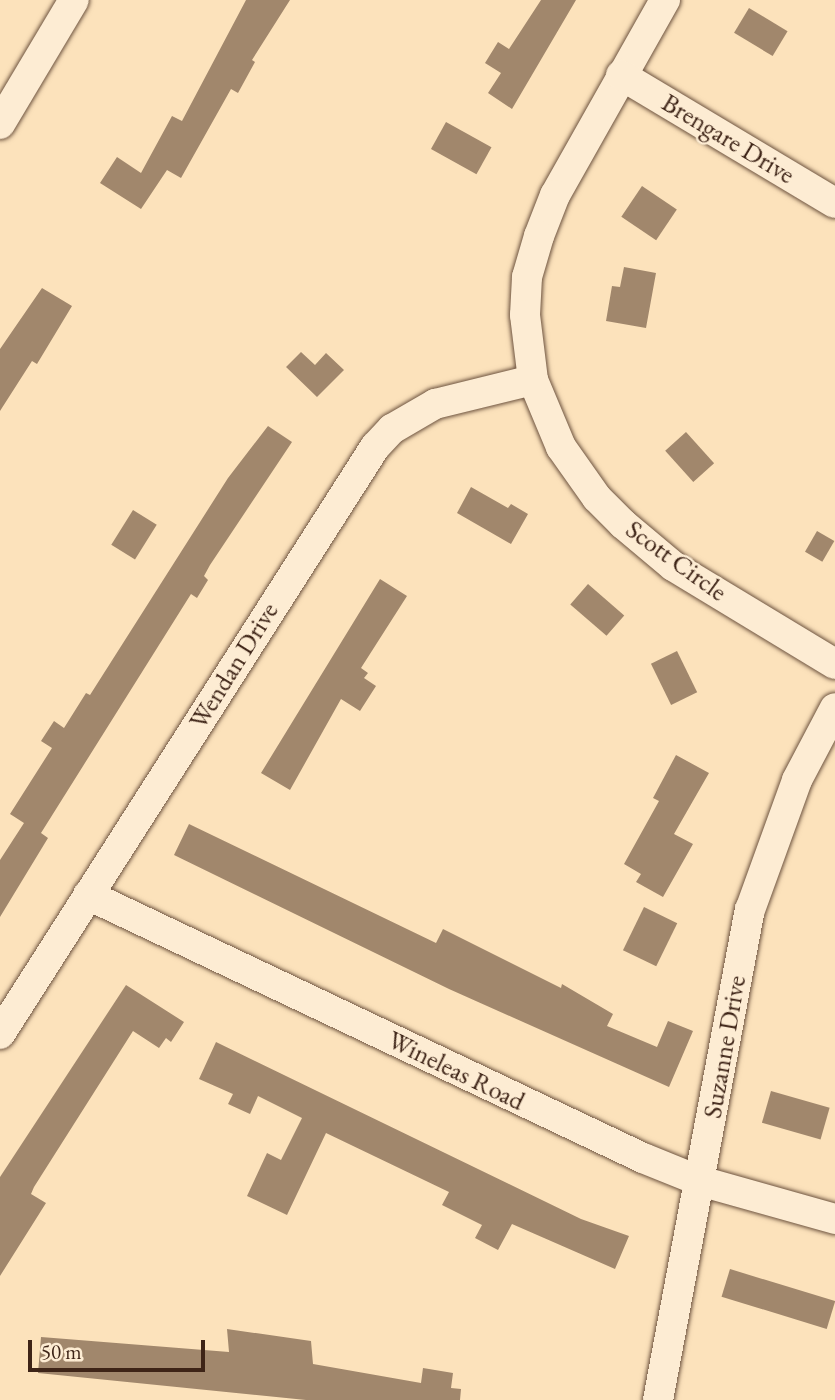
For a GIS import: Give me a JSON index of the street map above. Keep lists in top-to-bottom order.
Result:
{
  "streets": {
    "street": [
      "Brengare Drive",
      "Scott Circle",
      "Wendan Drive",
      "Suzanne Drive",
      "Wineleas Road"
    ]
  },
  "crossings": [
    ["Brengare Drive", "Scott Circle"],
    ["Scott Circle", "Wendan Drive"],
    ["Wendan Drive", "Wineleas Road"],
    ["Suzanne Drive", "Wineleas Road"]
  ],
  "scale_bar": "50 m"
}
